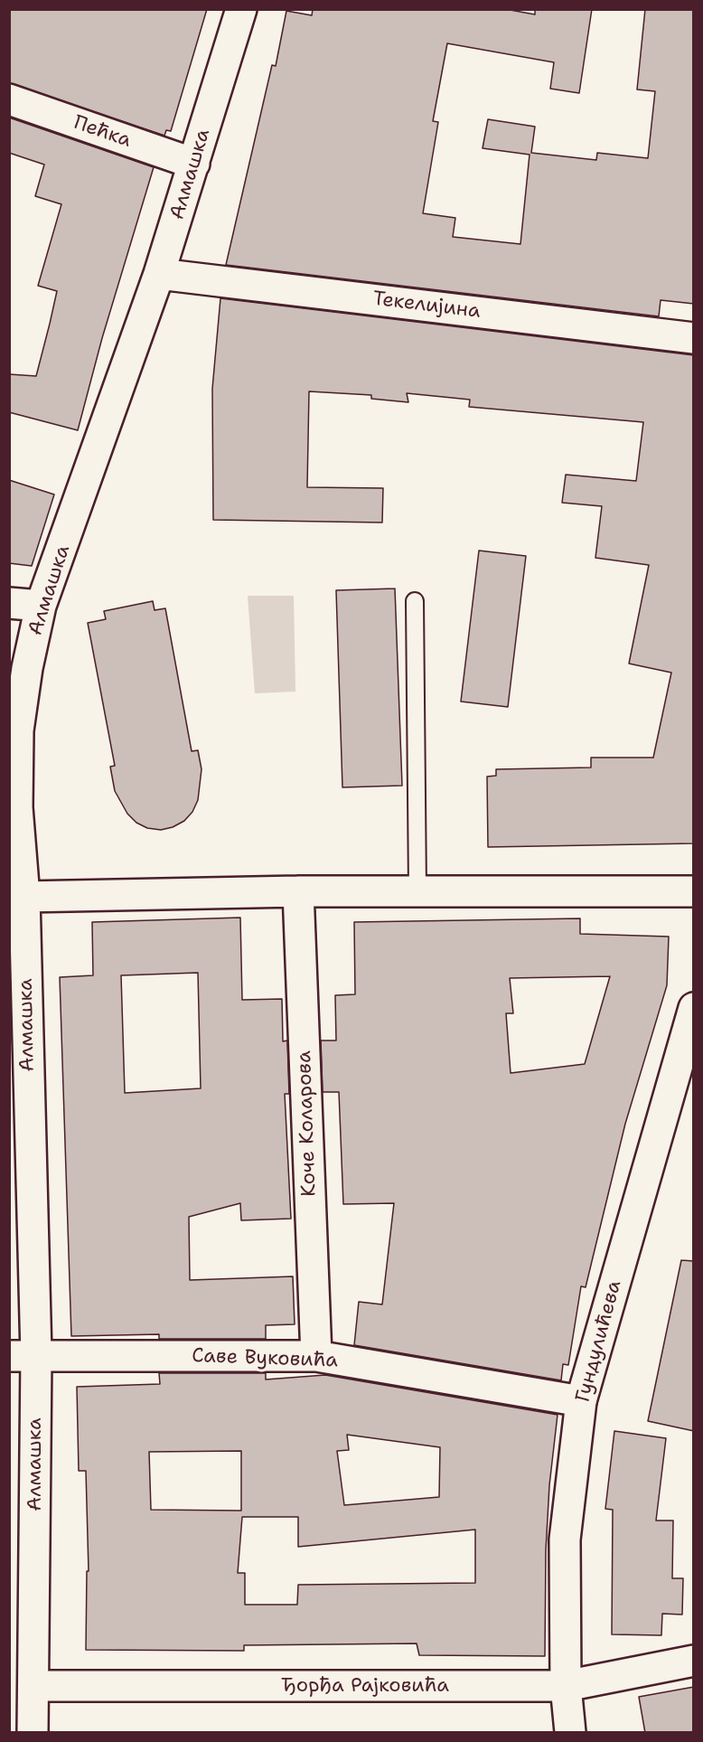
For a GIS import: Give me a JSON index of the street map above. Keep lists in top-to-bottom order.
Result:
{
  "streets": {
    "street": [
      "Пећка",
      "Алмашка",
      "Текелијина",
      "Коче Коларова",
      "Гундулићева",
      "Саве Вуковића",
      "Ђорђа Рајковића"
    ]
  },
  "crossings": [
    ["Пећка", "Алмашка"],
    ["Алмашка", "Текелијина"],
    ["Алмашка", "Саве Вуковића"],
    ["Алмашка", "Ђорђа Рајковића"],
    ["Коче Коларова", "Саве Вуковића"],
    ["Гундулићева", "Саве Вуковића"],
    ["Гундулићева", "Ђорђа Рајковића"]
  ]
}
